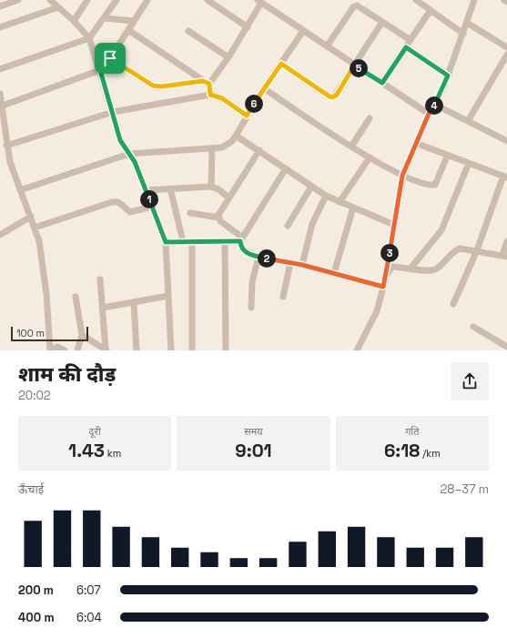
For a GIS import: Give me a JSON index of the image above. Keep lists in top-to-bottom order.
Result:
{
  "scale_bar": "100 m",
  "page": {
    "pins": [
      "5",
      "6",
      "4",
      "1",
      "3",
      "2"
    ],
    "scale": "100 m",
    "heading": ["शाम की दौड़", "20:02"],
    "stats": [
      ["दूरी", "1.43 km"],
      ["समय", "9:01"],
      ["गति", "6:18 /km"]
    ],
    "chart": ["ऊँचाई", "28–37 m"],
    "list": [
      {
        "name": "200 m",
        "note": "6:07"
      },
      {
        "name": "400 m",
        "note": "6:04"
      }
    ]
  }
}
